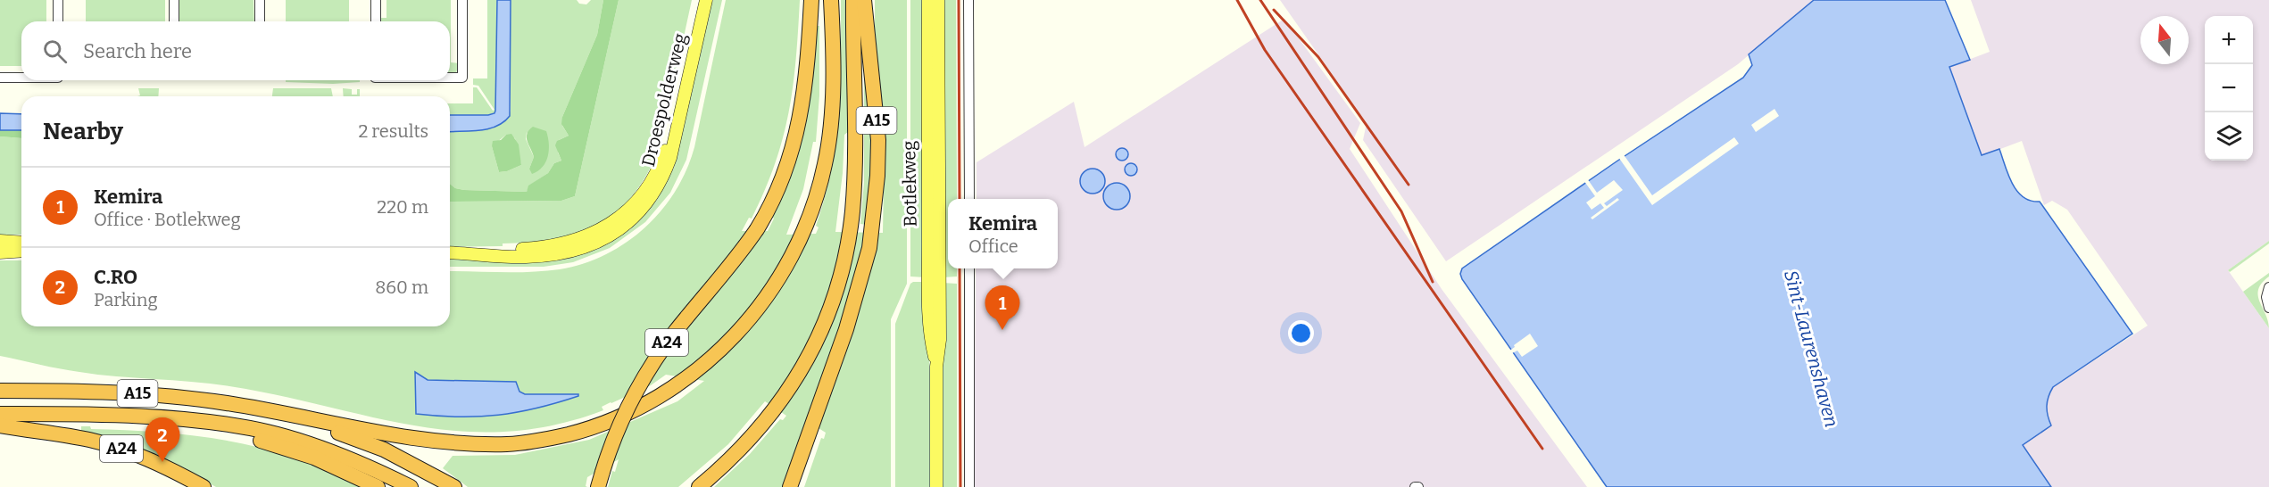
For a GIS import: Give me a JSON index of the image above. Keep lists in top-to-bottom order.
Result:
{
  "streets": {
    "highway": ["A15", "A24"],
    "main road": ["Droespolderweg", "Botlekweg"]
  },
  "crossings": [
    ["A15", "A24"]
  ],
  "water": ["Sint-Laurenshaven"],
  "north": "top",
  "page": {
    "map_buttons": ["+", "−"],
    "search": "Search here",
    "heading": ["Nearby", "2 results"],
    "list": [
      {
        "mark": "1",
        "name": "Kemira",
        "note": "Office · Botlekweg",
        "value": "220 m"
      },
      {
        "mark": "2",
        "name": "C.RO",
        "note": "Parking",
        "value": "860 m"
      }
    ],
    "popup": ["Kemira", "Office"],
    "pins": ["1", "2"]
  }
}
